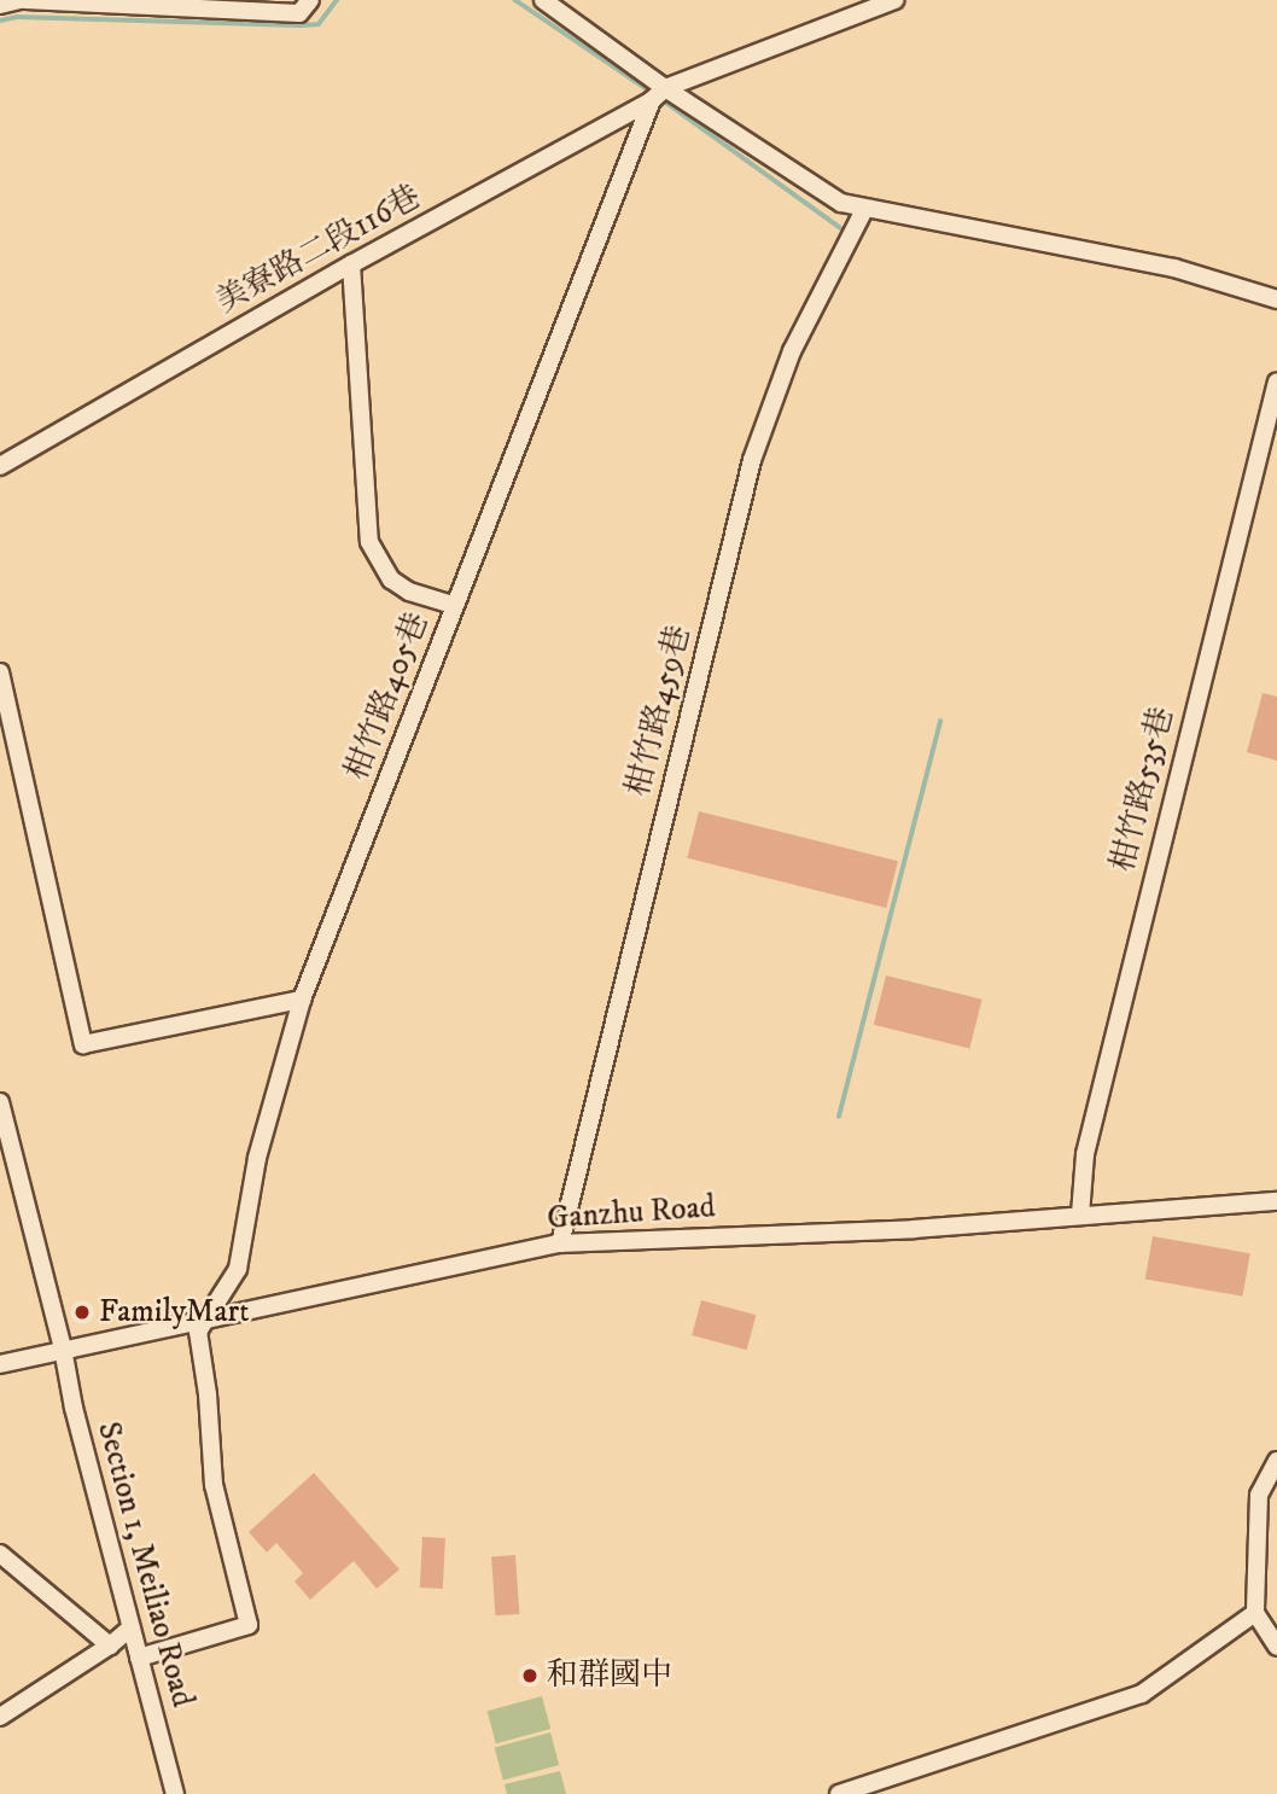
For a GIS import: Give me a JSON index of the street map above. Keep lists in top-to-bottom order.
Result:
{
  "streets": {
    "street": [
      "美寮路二段116巷",
      "柑竹路405巷",
      "柑竹路459巷",
      "柑竹路535巷",
      "Ganzhu Road",
      "Section 1, Meiliao Road"
    ]
  },
  "crossings": [
    ["美寮路二段116巷", "柑竹路405巷"],
    ["柑竹路405巷", "Ganzhu Road"],
    ["柑竹路459巷", "Ganzhu Road"],
    ["柑竹路535巷", "Ganzhu Road"],
    ["Ganzhu Road", "Section 1, Meiliao Road"]
  ],
  "places": ["FamilyMart", "和群國中"]
}
